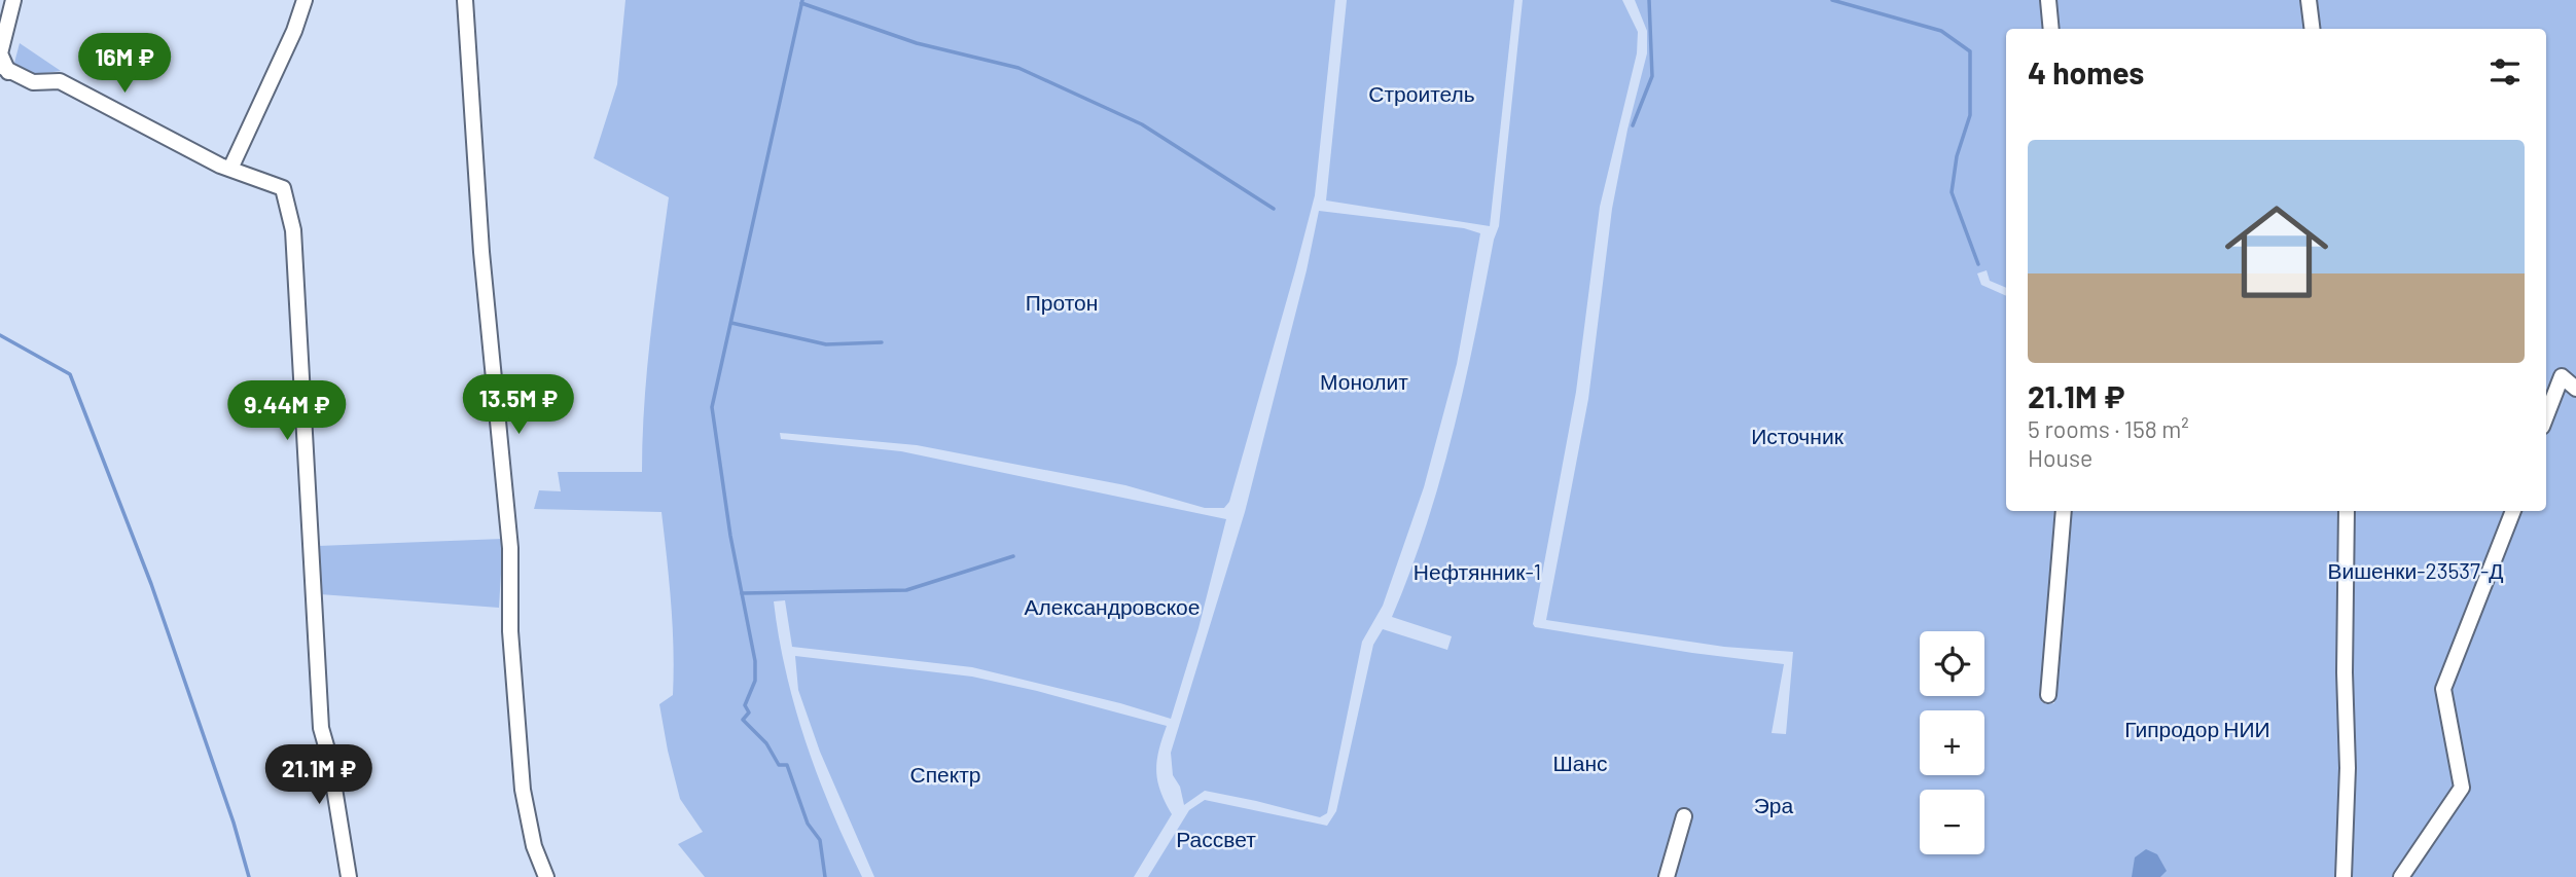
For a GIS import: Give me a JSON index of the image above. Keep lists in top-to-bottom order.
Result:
{
  "parks": [
    "Строитель",
    "Протон",
    "Монолит",
    "Источник",
    "Вишенки-23537-Д",
    "Нефтянник-1",
    "Александровское",
    "Гипродор НИИ",
    "Шанс",
    "Спектр",
    "Эра",
    "Рассвет"
  ],
  "page": {
    "heading": "4 homes",
    "price": [
      "16M ₽",
      "13.5M ₽",
      "9.44M ₽",
      "21.1M ₽"
    ],
    "list": [
      {
        "name": "21.1M ₽",
        "note": "5 rooms · 158 m² · House"
      }
    ],
    "map_buttons": ["+", "−"]
  }
}
